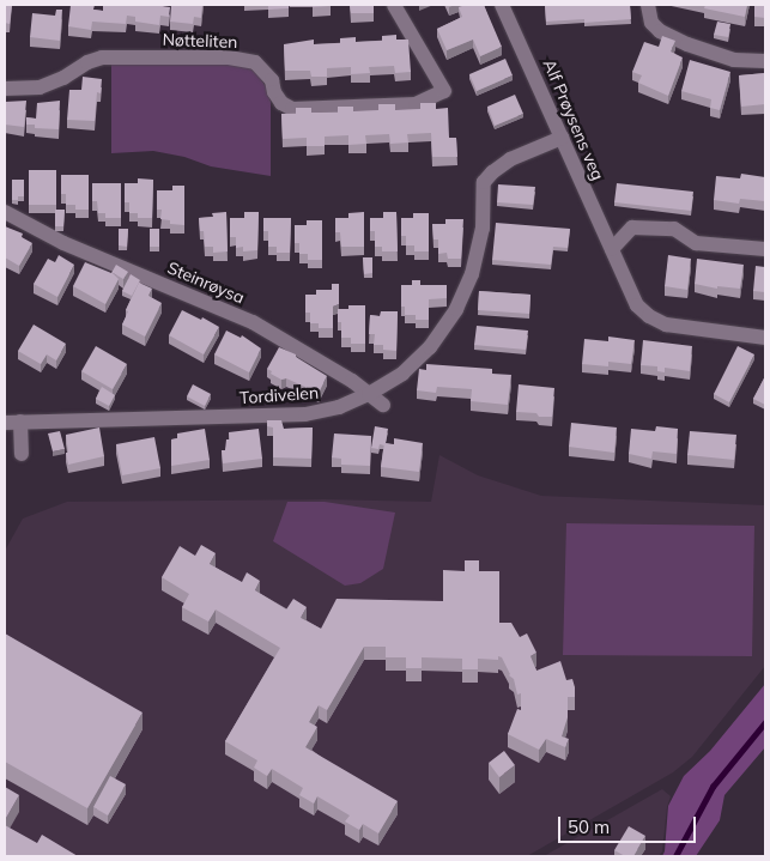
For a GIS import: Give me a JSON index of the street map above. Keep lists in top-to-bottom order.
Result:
{
  "streets": {
    "street": [
      "Nøtteliten",
      "Alf Prøysens veg",
      "Steinrøysa",
      "Tordivelen"
    ]
  },
  "crossings": [
    ["Alf Prøysens veg", "Tordivelen"],
    ["Steinrøysa", "Tordivelen"]
  ],
  "scale_bar": "50 m"
}
